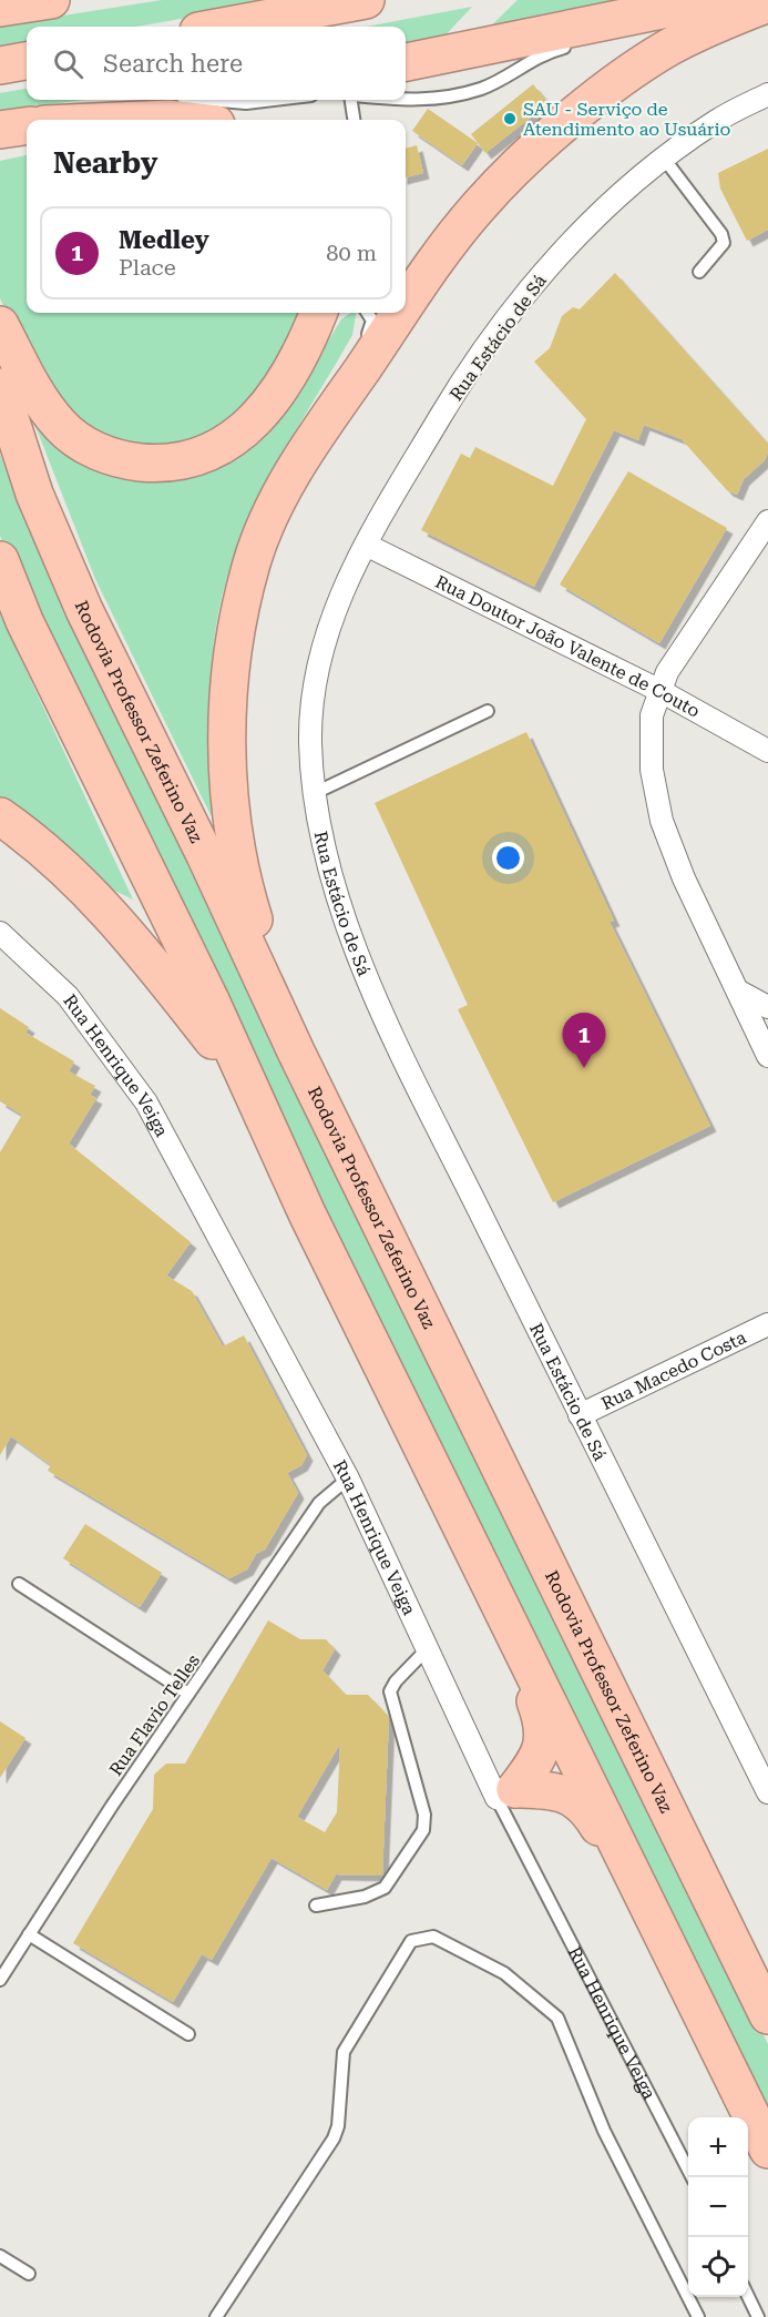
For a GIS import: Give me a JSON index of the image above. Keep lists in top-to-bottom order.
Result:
{
  "streets": {
    "highway": ["Rodovia Professor Zeferino Vaz"],
    "street": [
      "Rua Estácio de Sá",
      "Rua Doutor João Valente de Couto",
      "Rua Henrique Veiga",
      "Rua Macedo Costa"
    ],
    "lane": ["Rua Flavio Telles"]
  },
  "crossings": [
    ["Rua Estácio de Sá", "Rua Doutor João Valente de Couto"],
    ["Rua Estácio de Sá", "Rua Macedo Costa"],
    ["Rua Henrique Veiga", "Rua Flavio Telles"]
  ],
  "places": ["SAU - Serviço de Atendimento ao Usuário"],
  "page": {
    "search": "Search here",
    "heading": "Nearby",
    "list": [
      {
        "mark": "1",
        "name": "Medley",
        "note": "Place",
        "value": "80 m"
      }
    ],
    "pins": "1",
    "map_buttons": ["+", "−"]
  }
}
